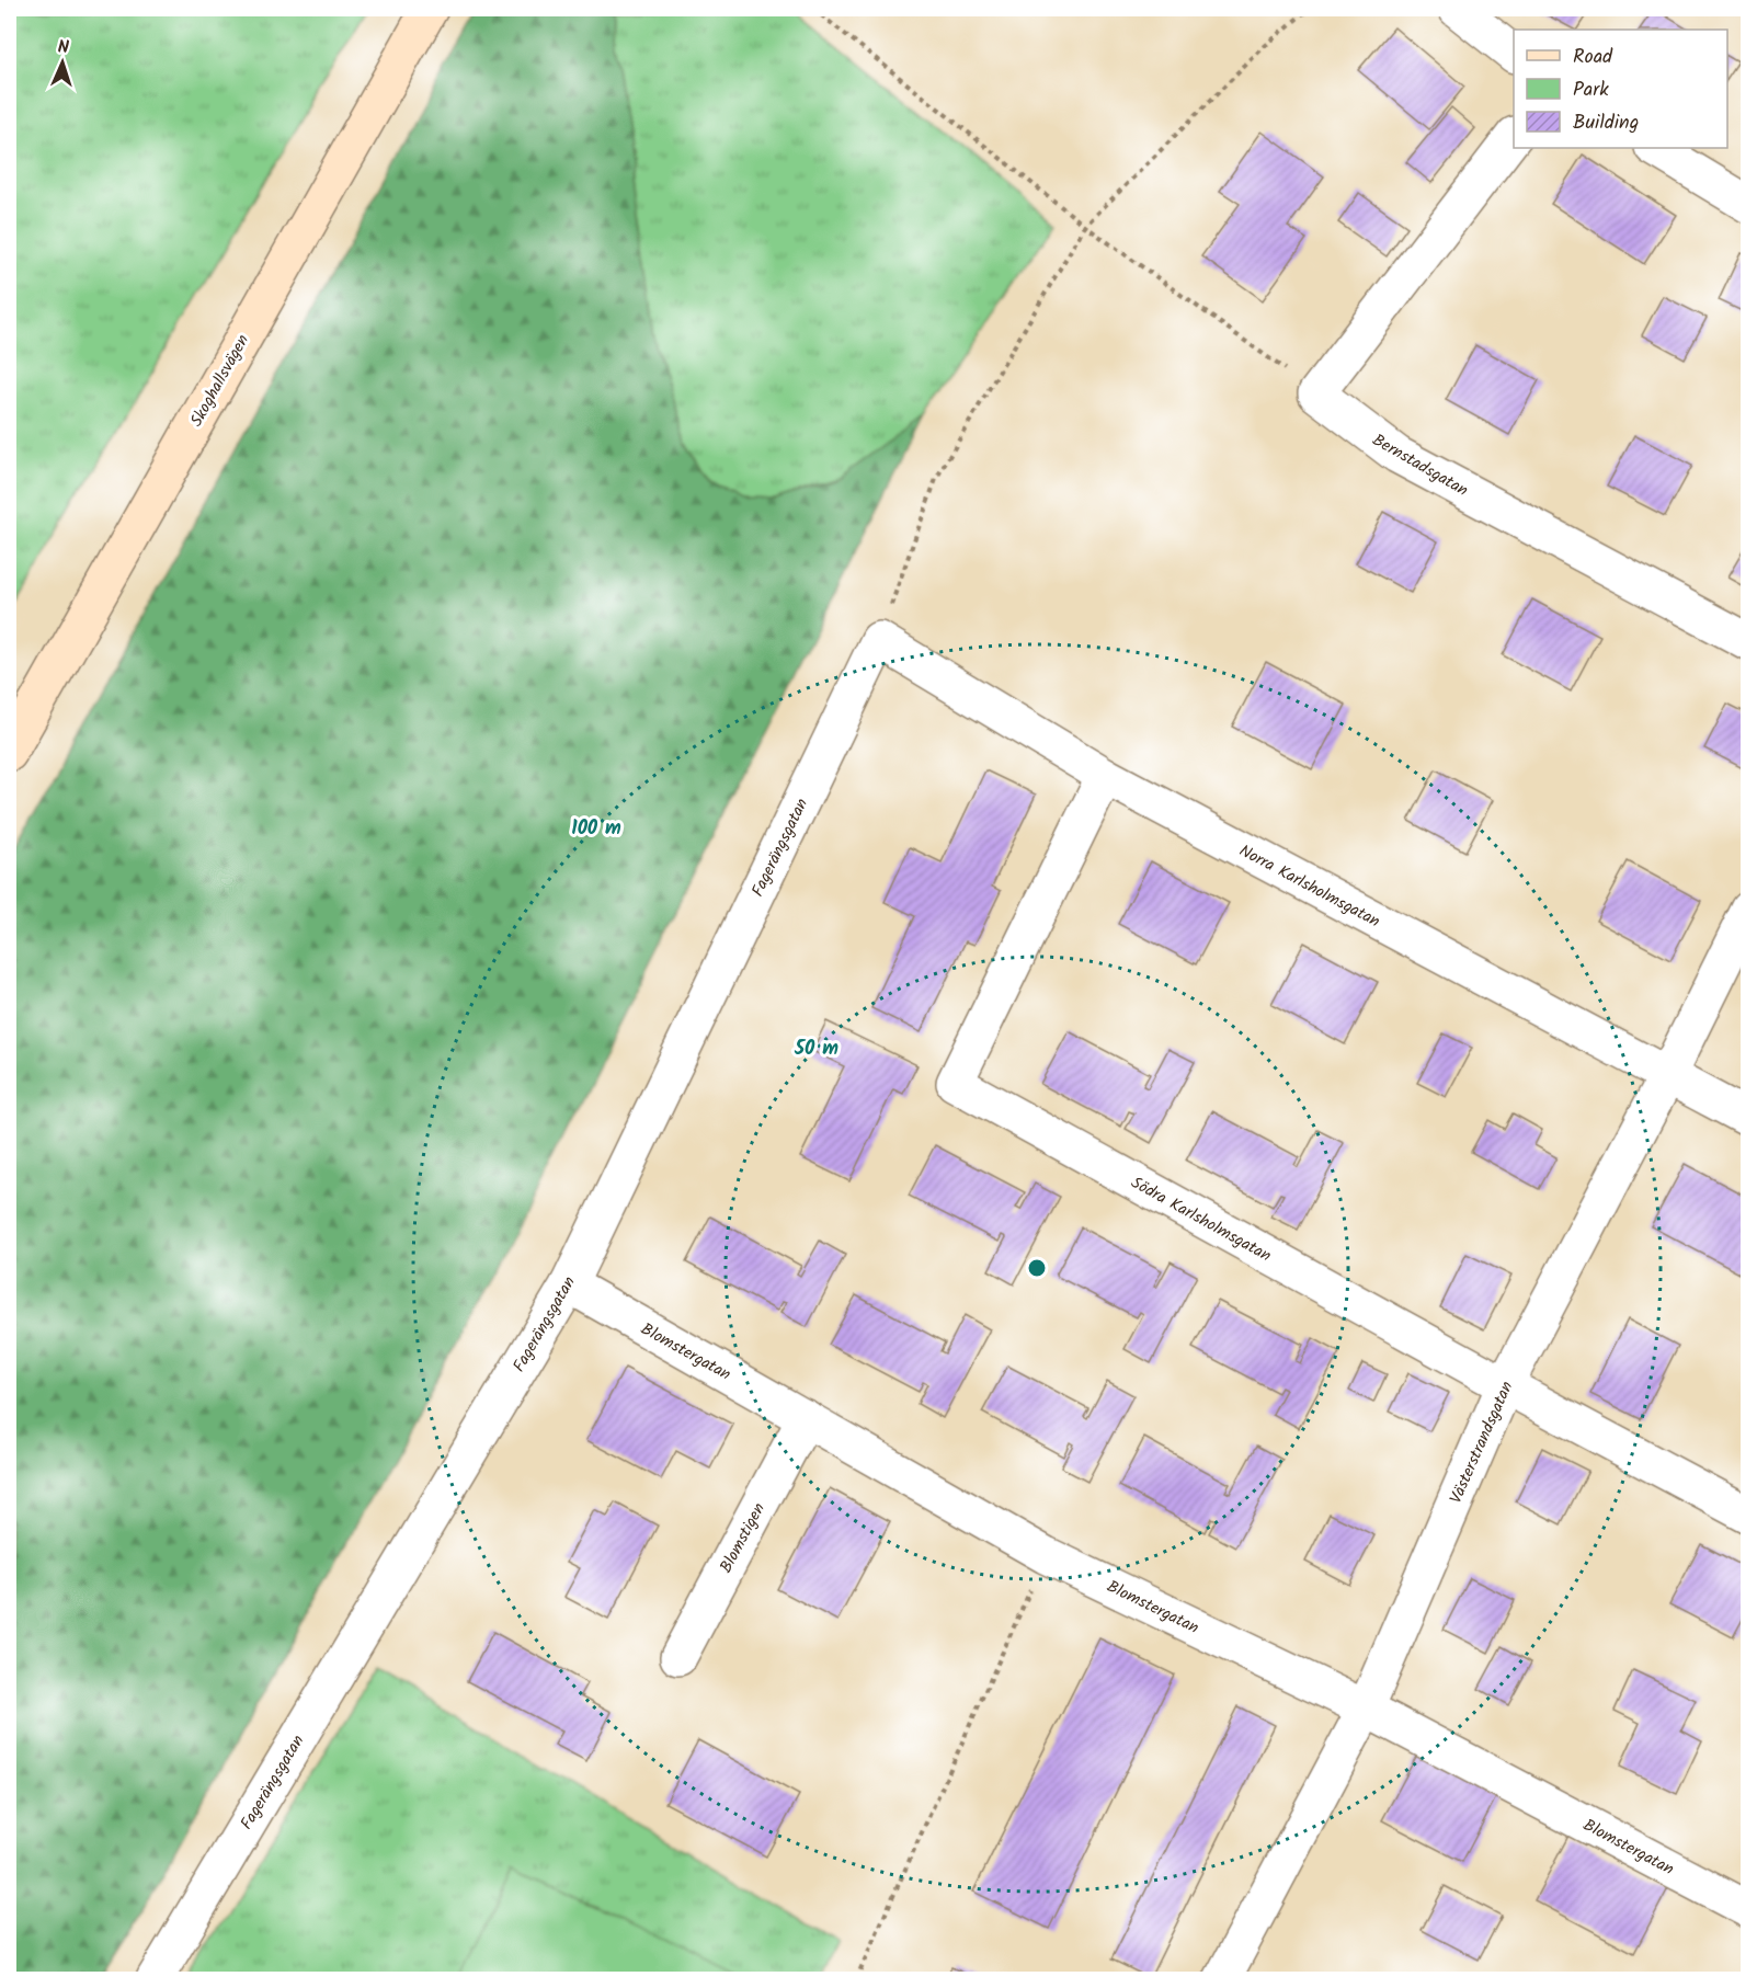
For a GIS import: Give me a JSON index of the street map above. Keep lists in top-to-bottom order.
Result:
{
  "streets": {
    "main road": ["Skoghallsvägen"],
    "street": [
      "Bernstadsgatan",
      "Fagerängsgatan",
      "Norra Karlsholmsgatan",
      "Södra Karlsholmsgatan",
      "Blomstergatan",
      "Västerstrandsgatan",
      "Blomstigen"
    ]
  },
  "crossings": [
    ["Fagerängsgatan", "Norra Karlsholmsgatan"],
    ["Fagerängsgatan", "Blomstergatan"],
    ["Norra Karlsholmsgatan", "Södra Karlsholmsgatan"],
    ["Norra Karlsholmsgatan", "Västerstrandsgatan"],
    ["Södra Karlsholmsgatan", "Västerstrandsgatan"],
    ["Blomstergatan", "Västerstrandsgatan"],
    ["Blomstergatan", "Blomstigen"]
  ],
  "legend": ["Road", "Park", "Building"],
  "north": "top",
  "rings": ["100 m", "50 m"]
}
